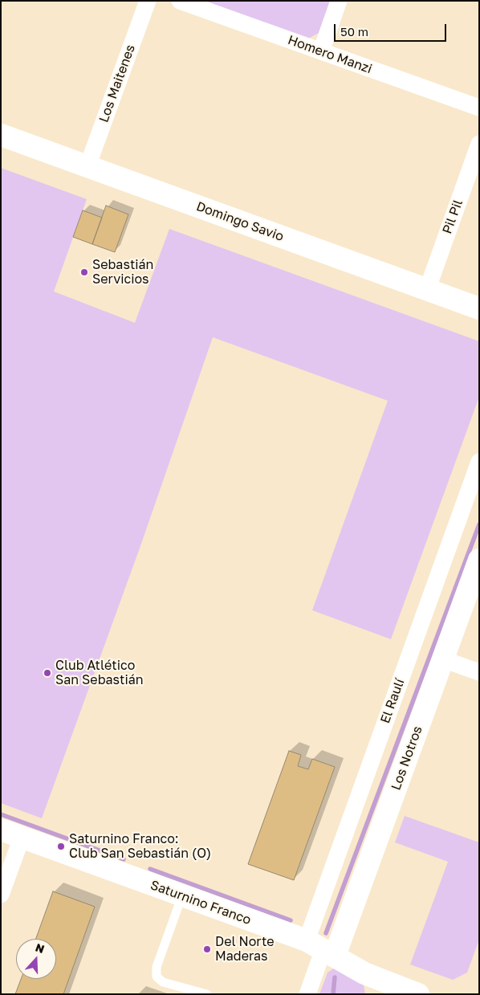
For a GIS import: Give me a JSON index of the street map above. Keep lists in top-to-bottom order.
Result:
{
  "streets": {
    "street": [
      "Homero Manzi",
      "Los Maitenes",
      "Pil Pil",
      "Domingo Savio",
      "El Raulí",
      "Los Notros",
      "Saturnino Franco"
    ]
  },
  "crossings": [
    ["Los Maitenes", "Domingo Savio"],
    ["Pil Pil", "Domingo Savio"],
    ["El Raulí", "Los Notros"],
    ["El Raulí", "Saturnino Franco"],
    ["Los Notros", "Saturnino Franco"]
  ],
  "places": [
    "Sebastián Servicios",
    "Club Atlético San Sebastián",
    "Saturnino Franco: Club San Sebastián (O)",
    "Del Norte Maderas"
  ],
  "scale_bar": "50 m",
  "north": "top"
}
